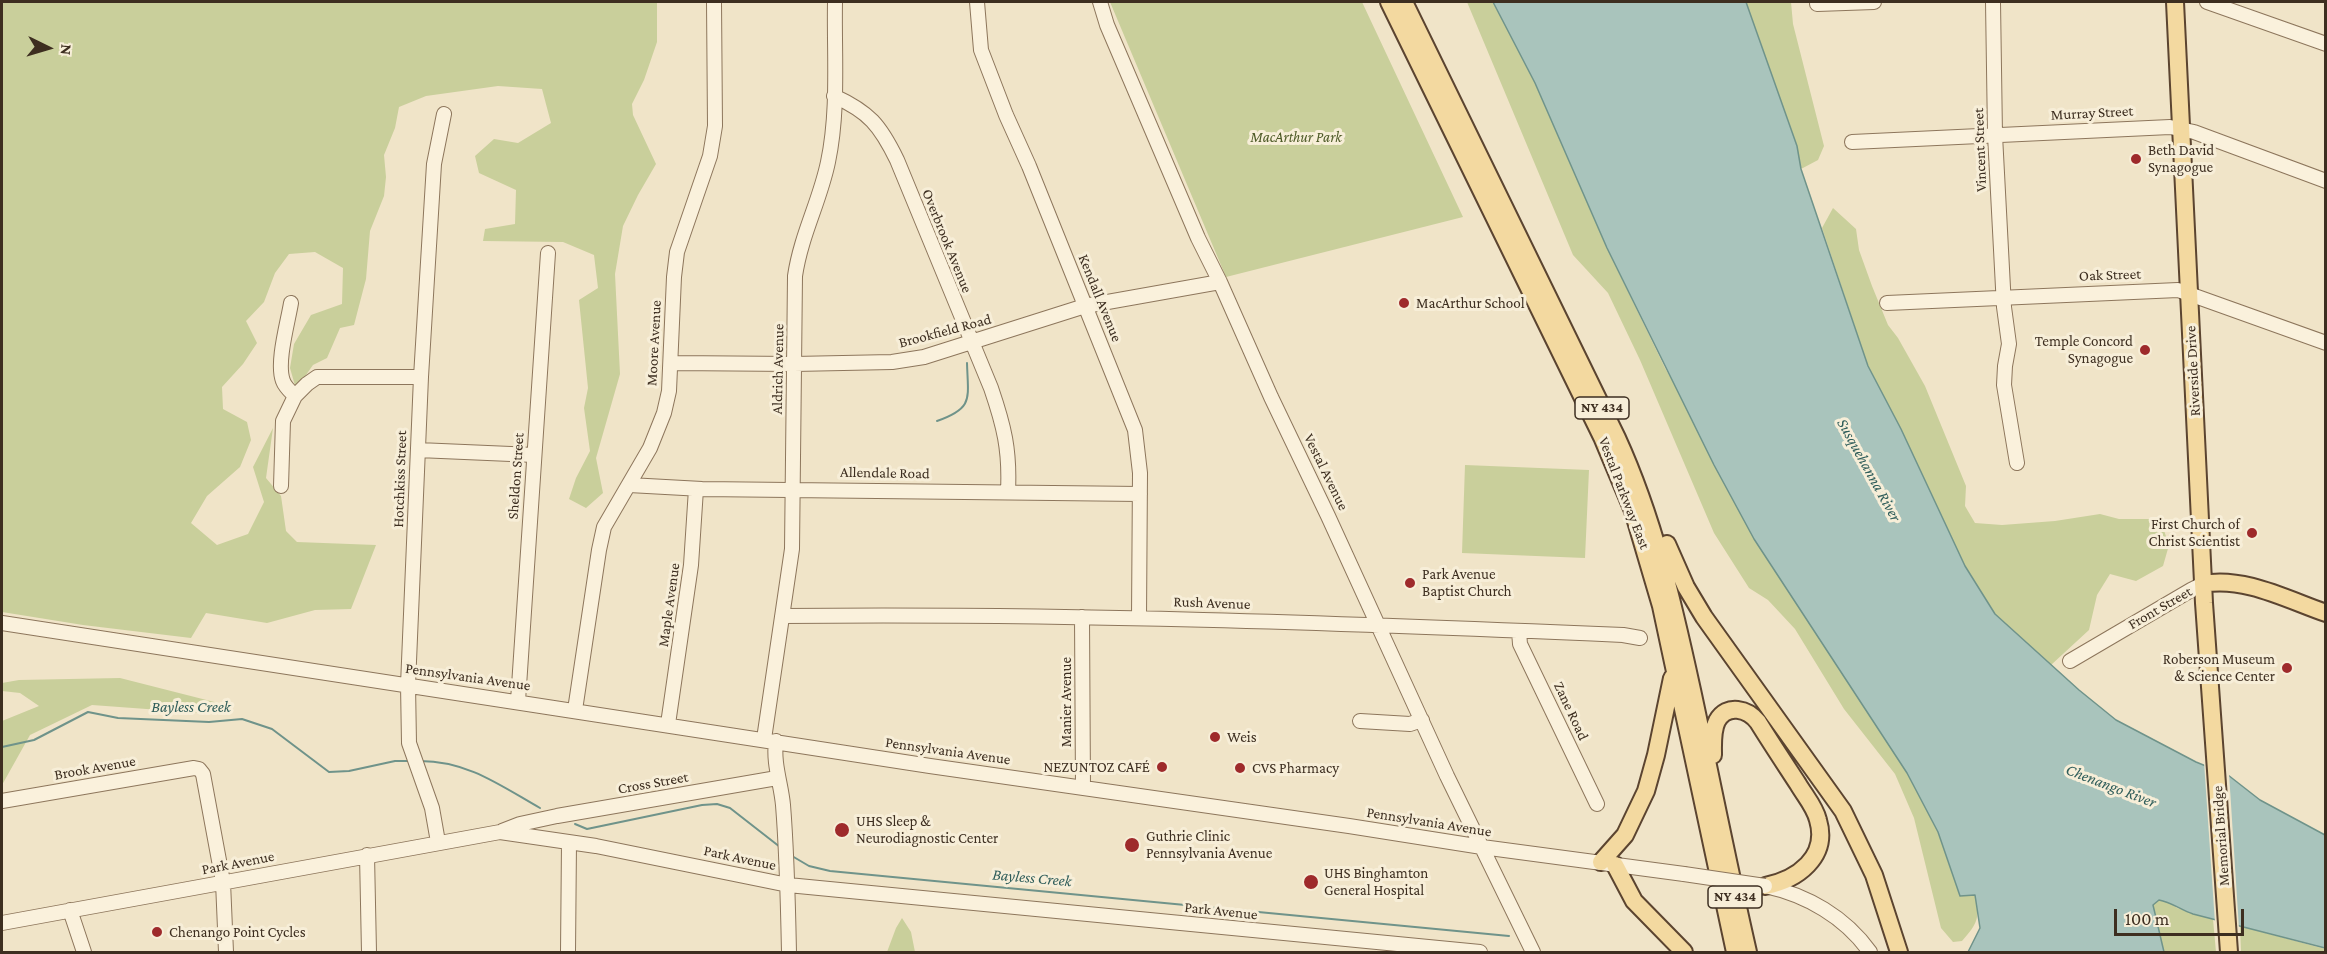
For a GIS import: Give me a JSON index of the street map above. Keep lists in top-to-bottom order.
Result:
{
  "streets": {
    "main road": [
      "Riverside Drive",
      "NY 434",
      "Vestal Parkway East",
      "Front Street",
      "Memorial Bridge"
    ],
    "street": [
      "Murray Street",
      "Vincent Street",
      "Overbrook Avenue",
      "Oak Street",
      "Kendall Avenue",
      "Brookfield Road",
      "Moore Avenue",
      "Aldrich Avenue",
      "Vestal Avenue",
      "Allendale Road",
      "Sheldon Street",
      "Hotchkiss Street",
      "Rush Avenue",
      "Maple Avenue",
      "Pennsylvania Avenue",
      "Manier Avenue",
      "Zane Road",
      "Brook Avenue",
      "Cross Street",
      "Park Avenue"
    ]
  },
  "crossings": [
    ["Murray Street", "Vincent Street"],
    ["Murray Street", "Riverside Drive"],
    ["Vincent Street", "Oak Street"],
    ["Overbrook Avenue", "Brookfield Road"],
    ["Overbrook Avenue", "Aldrich Avenue"],
    ["Overbrook Avenue", "Allendale Road"],
    ["Oak Street", "Riverside Drive"],
    ["Kendall Avenue", "Brookfield Road"],
    ["Kendall Avenue", "Allendale Road"],
    ["Kendall Avenue", "Rush Avenue"],
    ["Brookfield Road", "Moore Avenue"],
    ["Brookfield Road", "Aldrich Avenue"],
    ["Brookfield Road", "Vestal Avenue"],
    ["Moore Avenue", "Allendale Road"],
    ["Moore Avenue", "Pennsylvania Avenue"],
    ["Aldrich Avenue", "Allendale Road"],
    ["Aldrich Avenue", "Rush Avenue"],
    ["Aldrich Avenue", "Pennsylvania Avenue"],
    ["Riverside Drive", "Front Street"],
    ["Riverside Drive", "Memorial Bridge"],
    ["Vestal Avenue", "Rush Avenue"],
    ["Vestal Avenue", "Pennsylvania Avenue"],
    ["Allendale Road", "Maple Avenue"],
    ["Sheldon Street", "Pennsylvania Avenue"],
    ["Hotchkiss Street", "Pennsylvania Avenue"],
    ["Hotchkiss Street", "Park Avenue"],
    ["Rush Avenue", "Manier Avenue"],
    ["Rush Avenue", "Zane Road"],
    ["Maple Avenue", "Pennsylvania Avenue"],
    ["Pennsylvania Avenue", "Manier Avenue"],
    ["Brook Avenue", "Park Avenue"],
    ["Cross Street", "Park Avenue"]
  ],
  "water": ["Susquehanna River", "Bayless Creek", "Chenango River"],
  "parks": ["MacArthur Park"],
  "places": [
    "Beth David Synagogue",
    "MacArthur School",
    "Temple Concord Synagogue",
    "First Church of Christ Scientist",
    "Park Avenue Baptist Church",
    "Roberson Museum & Science Center",
    "Weis",
    "NEZUNTOZ CAFÉ",
    "CVS Pharmacy",
    "UHS Sleep & Neurodiagnostic Center",
    "Guthrie Clinic Pennsylvania Avenue",
    "UHS Binghamton General Hospital",
    "Chenango Point Cycles"
  ],
  "scale_bar": "100 m",
  "north": "right"
}
